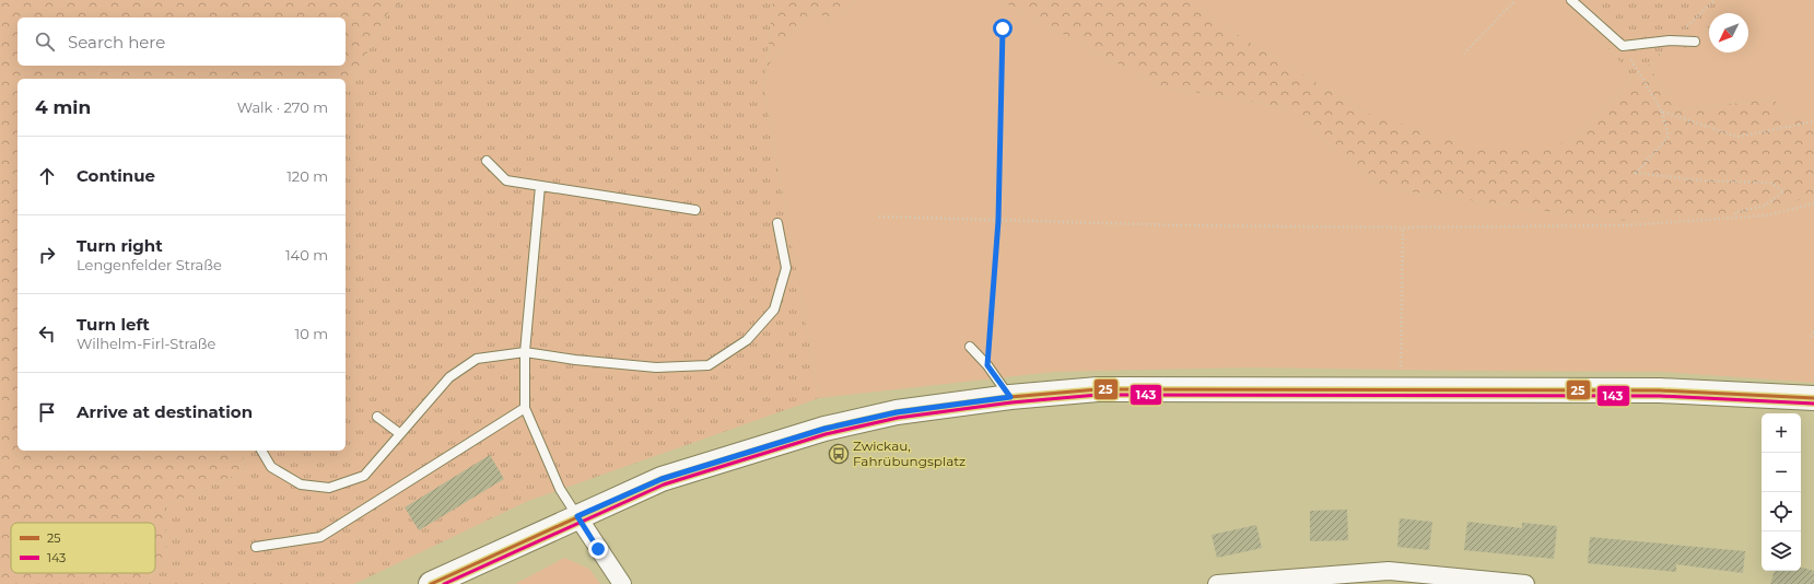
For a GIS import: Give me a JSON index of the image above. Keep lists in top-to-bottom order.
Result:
{
  "places": {
    "bus stop": ["Zwickau, Fahrübungsplatz"]
  },
  "lines": ["transit line 25", "transit line 143"],
  "legend": ["25", "143"],
  "north": "bottom left",
  "page": {
    "search": "Search here",
    "heading": ["4 min", "Walk · 270 m"],
    "list": [
      ["Continue", "120 m"],
      ["Turn right", "Lengenfelder Straße", "140 m"],
      ["Turn left", "Wilhelm-Firl-Straße", "10 m"],
      "Arrive at destination"
    ],
    "map_buttons": ["+", "−"]
  }
}
